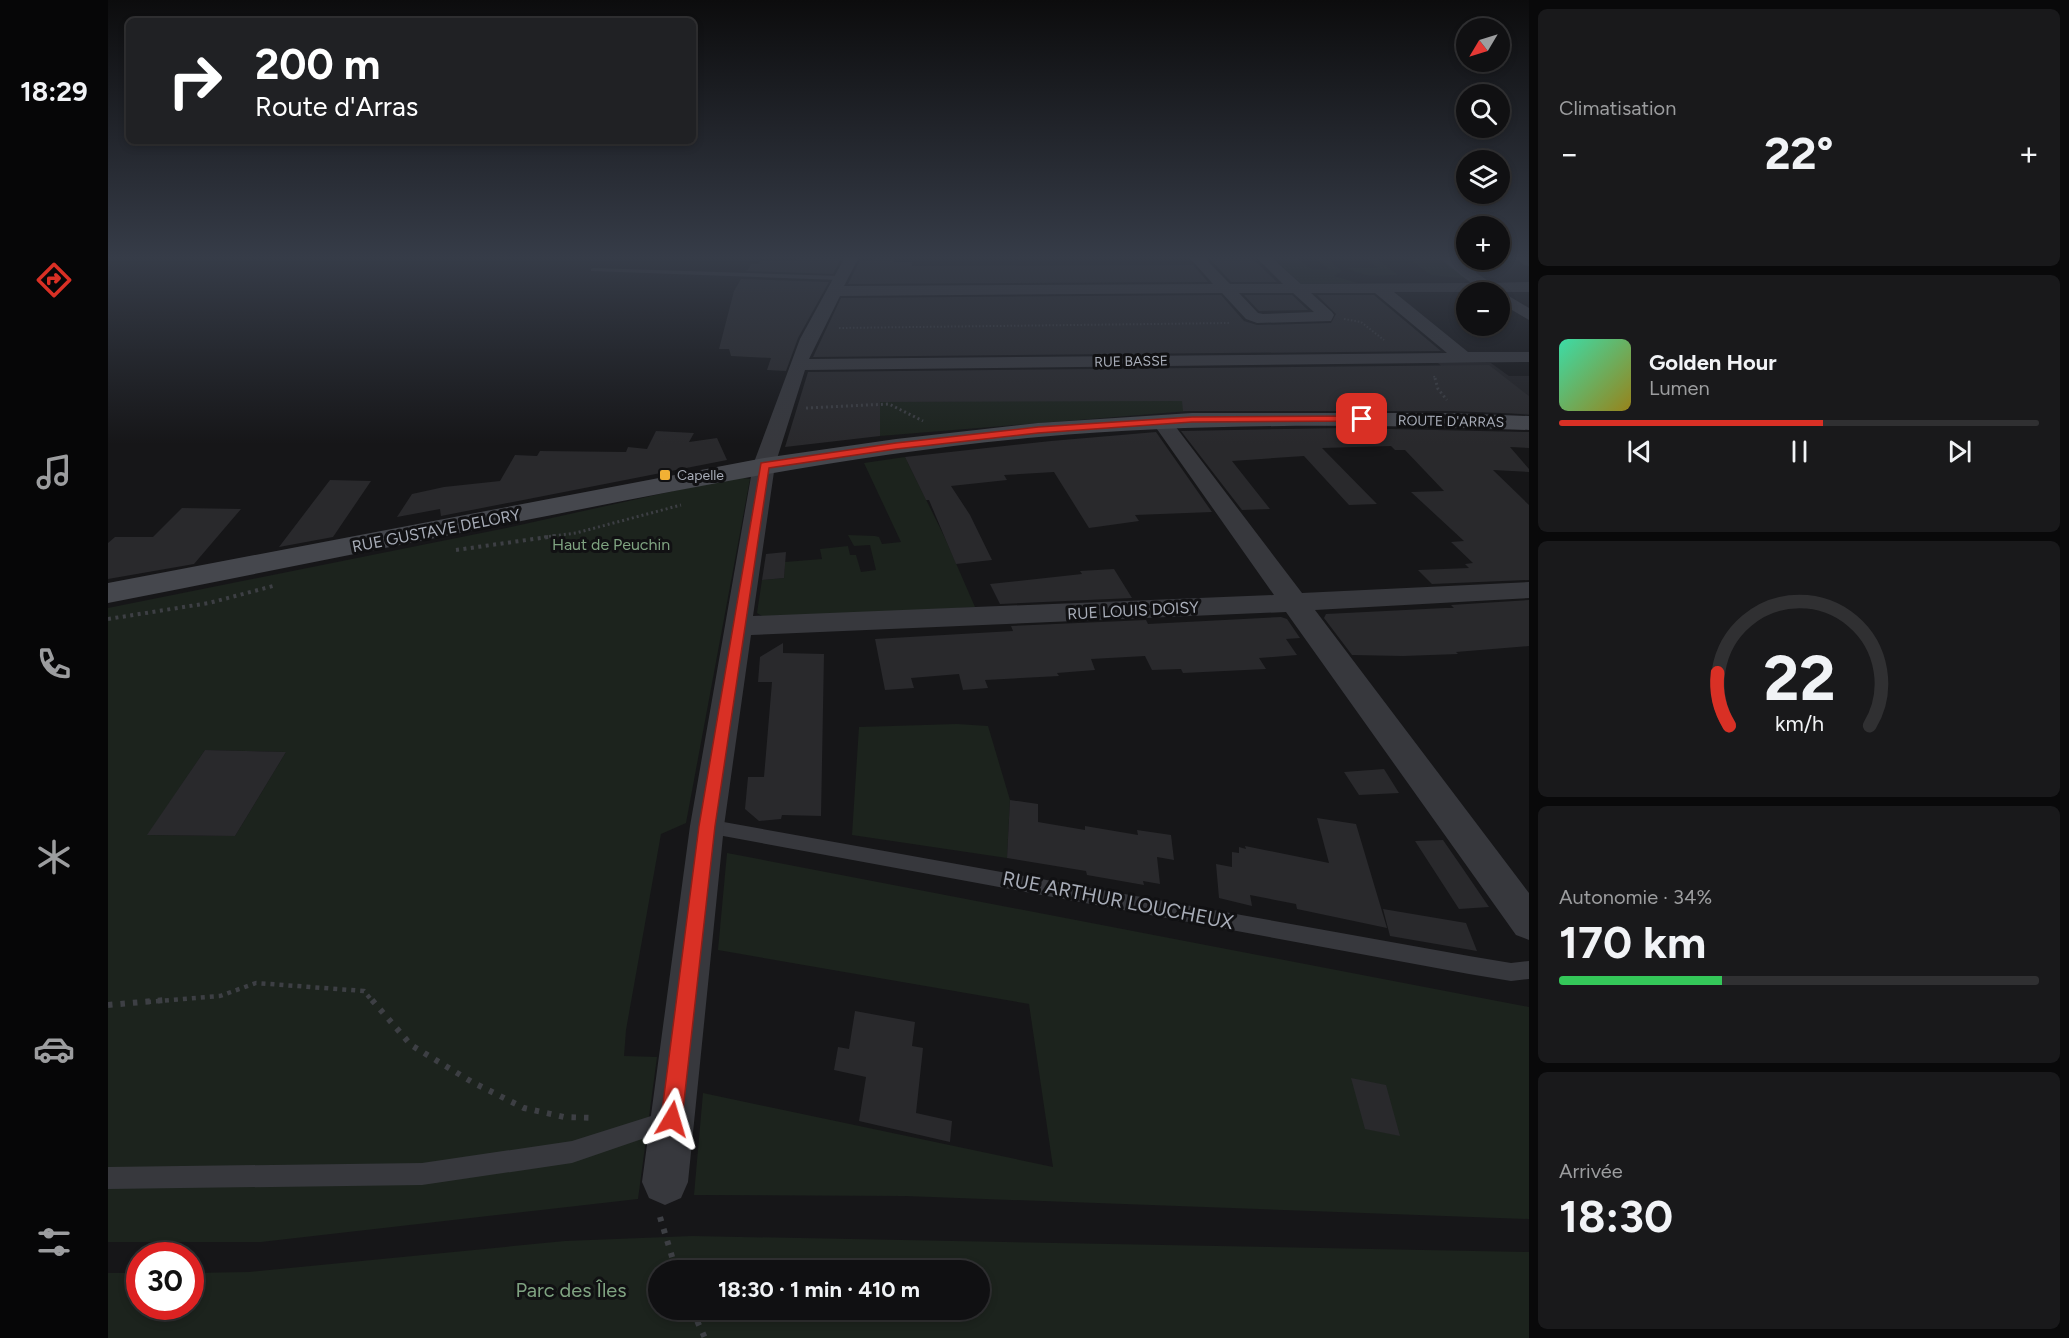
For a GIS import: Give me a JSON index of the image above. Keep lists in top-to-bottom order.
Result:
{
  "streets": {
    "main road": ["ROUTE D'ARRAS", "RUE GUSTAVE DELORY"],
    "street": ["RUE BASSE", "RUE LOUIS DOISY"],
    "lane": ["RUE ARTHUR LOUCHEUX"]
  },
  "crossings": [
    ["ROUTE D'ARRAS", "RUE GUSTAVE DELORY"]
  ],
  "parks": ["Haut de Peuchin", "Parc des Îles"],
  "places": {
    "transit": ["Capelle"]
  },
  "north": "bottom left",
  "page": {
    "tabs": "18:29",
    "tile": [
      "Climatisation",
      ["Autonomie · 34%", "170 km"],
      ["Arrivée", "18:30"]
    ],
    "map_buttons": ["+", "−"],
    "turn": ["200 m", "Route d'Arras"],
    "heat": ["−", "22°", "+"],
    "song": ["Golden Hour", "Lumen"],
    "limit": "30",
    "trip": "18:30 · 1 min · 410 m",
    "gauge": ["22", "km/h"]
  }
}
